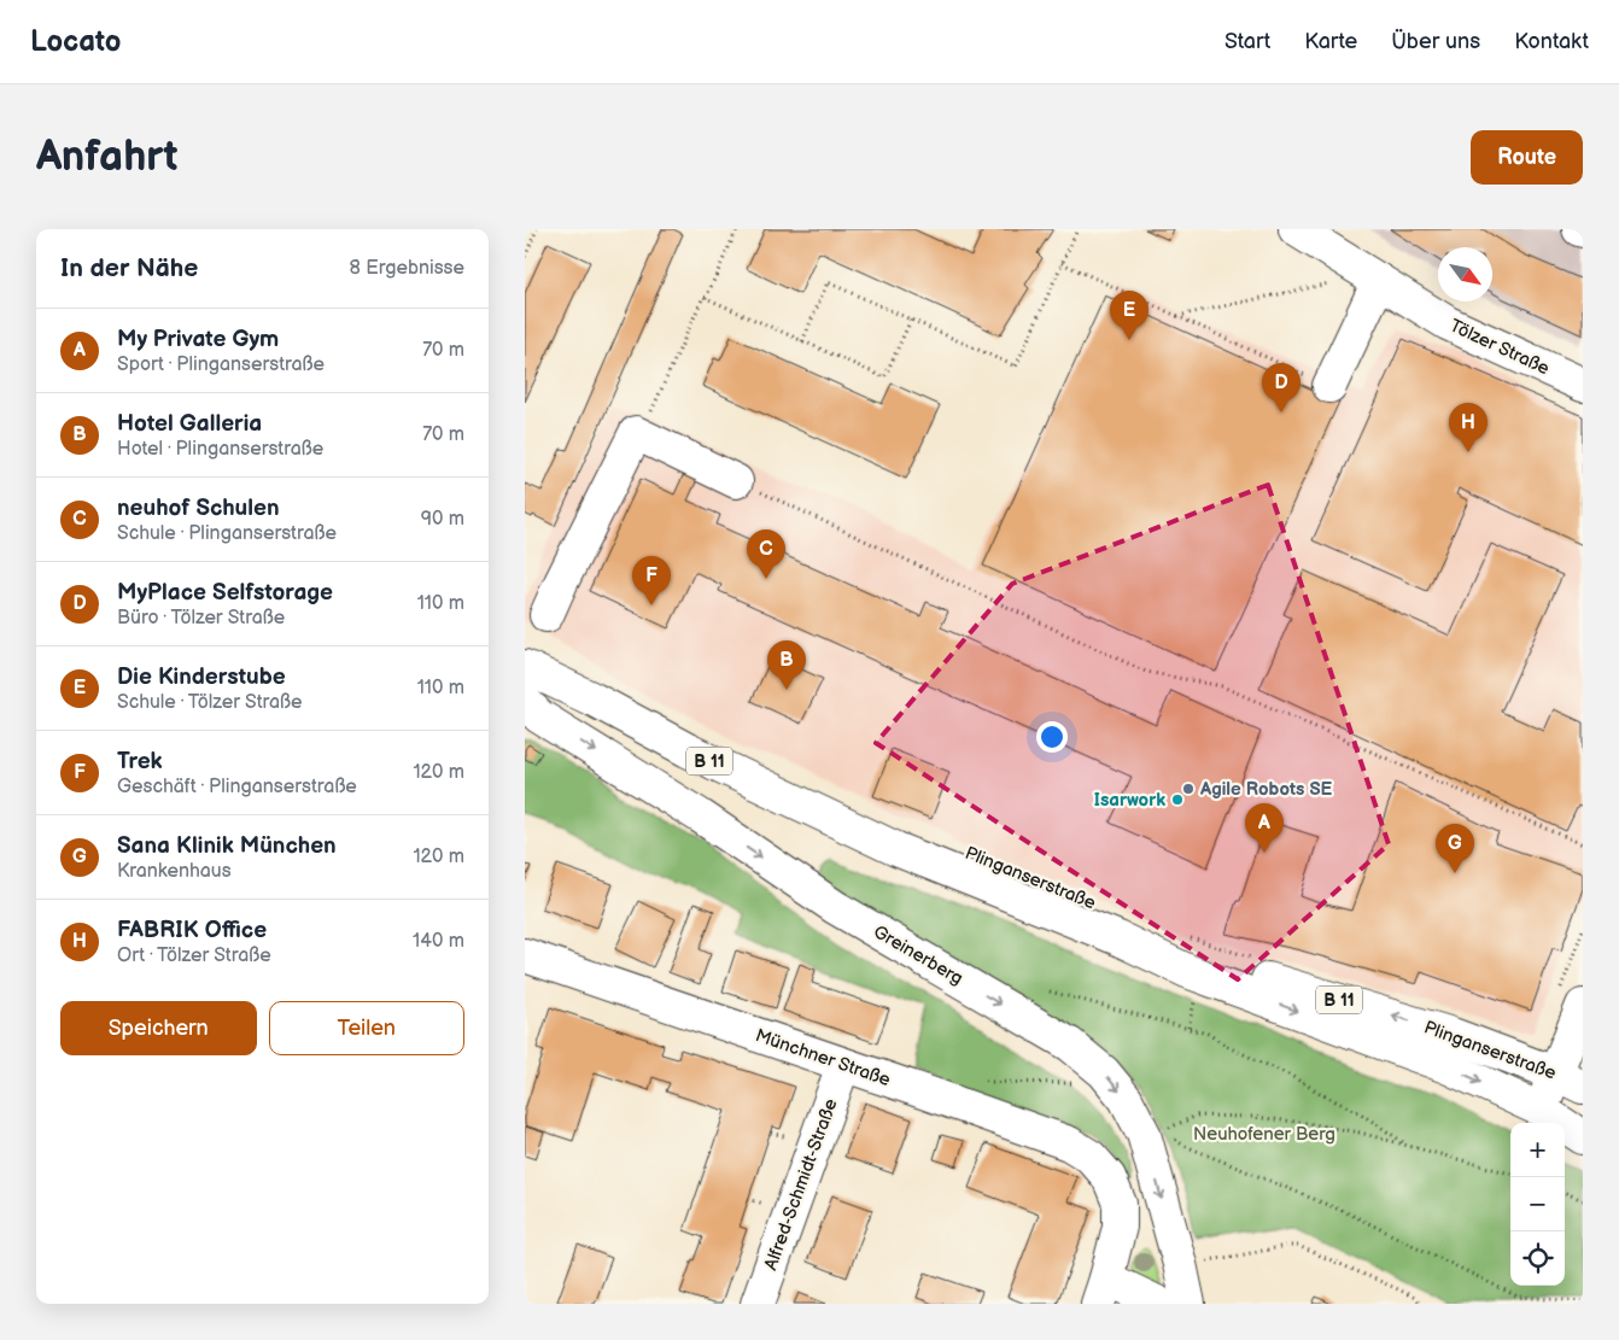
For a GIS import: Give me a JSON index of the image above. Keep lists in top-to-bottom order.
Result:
{
  "streets": {
    "street": [
      "Tölzer Straße",
      "B 11",
      "Plinganserstraße",
      "Greinerberg",
      "Münchner Straße",
      "Alfred-Schmidt-Straße"
    ]
  },
  "crossings": [
    ["Münchner Straße", "Alfred-Schmidt-Straße"]
  ],
  "one_way": ["Greinerberg"],
  "parks": ["Neuhofener Berg"],
  "places": ["Agile Robots SE", "Isarwork"],
  "north": "bottom right",
  "page": {
    "header": "Locato",
    "nav": [
      "Start",
      "Karte",
      "Über uns",
      "Kontakt"
    ],
    "buttons": [
      "Route",
      ["Speichern", "Teilen"]
    ],
    "title": "Anfahrt",
    "heading": ["In der Nähe", "8 Ergebnisse"],
    "pins": [
      "E",
      "D",
      "H",
      "C",
      "F",
      "B",
      "A",
      "G"
    ],
    "list": [
      {
        "mark": "A",
        "name": "My Private Gym",
        "note": "Sport · Plinganserstraße",
        "value": "70 m"
      },
      {
        "mark": "B",
        "name": "Hotel Galleria",
        "note": "Hotel · Plinganserstraße",
        "value": "70 m"
      },
      {
        "mark": "C",
        "name": "neuhof Schulen",
        "note": "Schule · Plinganserstraße",
        "value": "90 m"
      },
      {
        "mark": "D",
        "name": "MyPlace Selfstorage",
        "note": "Büro · Tölzer Straße",
        "value": "110 m"
      },
      {
        "mark": "E",
        "name": "Die Kinderstube",
        "note": "Schule · Tölzer Straße",
        "value": "110 m"
      },
      {
        "mark": "F",
        "name": "Trek",
        "note": "Geschäft · Plinganserstraße",
        "value": "120 m"
      },
      {
        "mark": "G",
        "name": "Sana Klinik München",
        "note": "Krankenhaus",
        "value": "120 m"
      },
      {
        "mark": "H",
        "name": "FABRIK Office",
        "note": "Ort · Tölzer Straße",
        "value": "140 m"
      }
    ],
    "map_buttons": ["+", "−"]
  }
}
